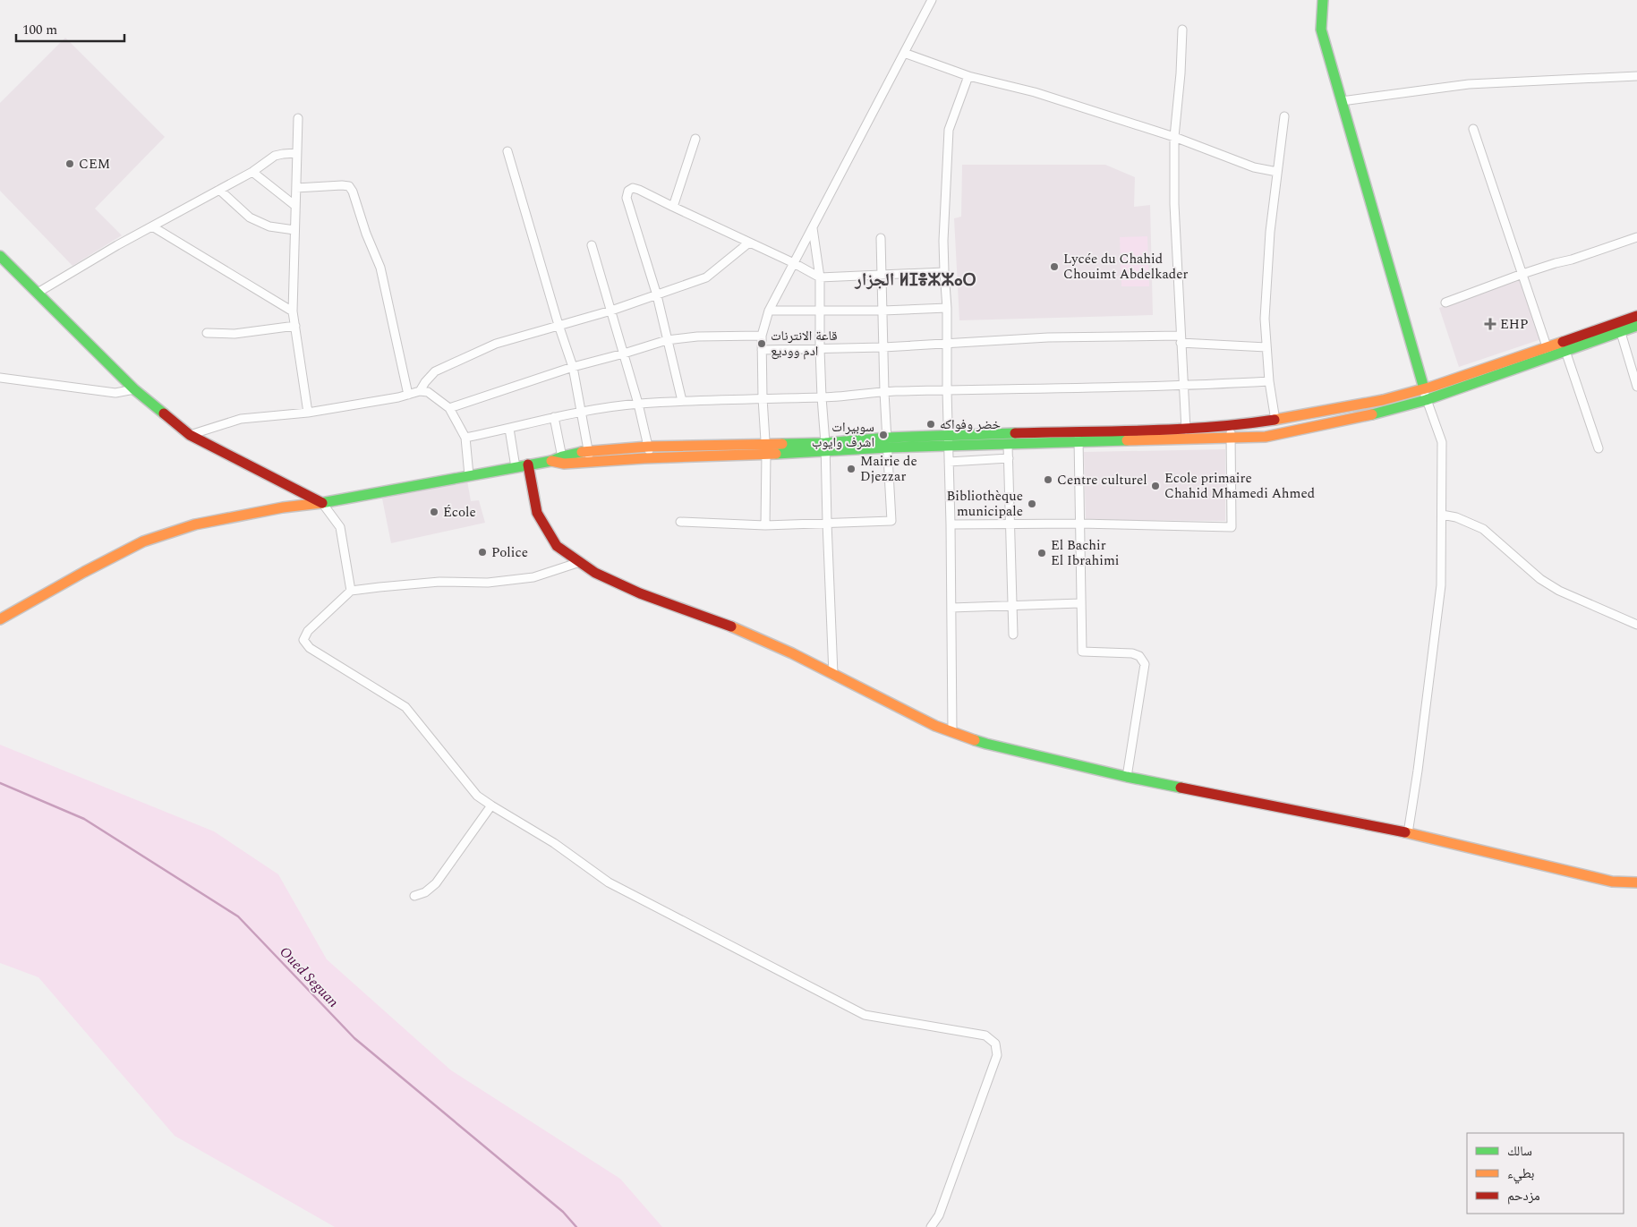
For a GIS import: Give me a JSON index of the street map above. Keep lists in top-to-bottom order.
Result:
{
  "districts": ["الجزار ⵍⵊⴻⵣⵣⴰⵔ"],
  "water": ["Oued Seguan"],
  "places": {
    "other": [
      "CEM",
      "Lycée du Chahid Chouimt Abdelkader",
      "قاعة الانترنات ادم ووديع",
      "خضر وفواكه",
      "سوبيرات اشرف وايوب",
      "Mairie de Djezzar",
      "Centre culturel",
      "Ecole primaire Chahid Mhamedi Ahmed",
      "Bibliothèque municipale",
      "École",
      "Police",
      "El Bachir El Ibrahimi"
    ],
    "health": ["EHP"]
  },
  "legend": ["سالك", "بطيء", "مزدحم"],
  "scale_bar": "100 m"
}
